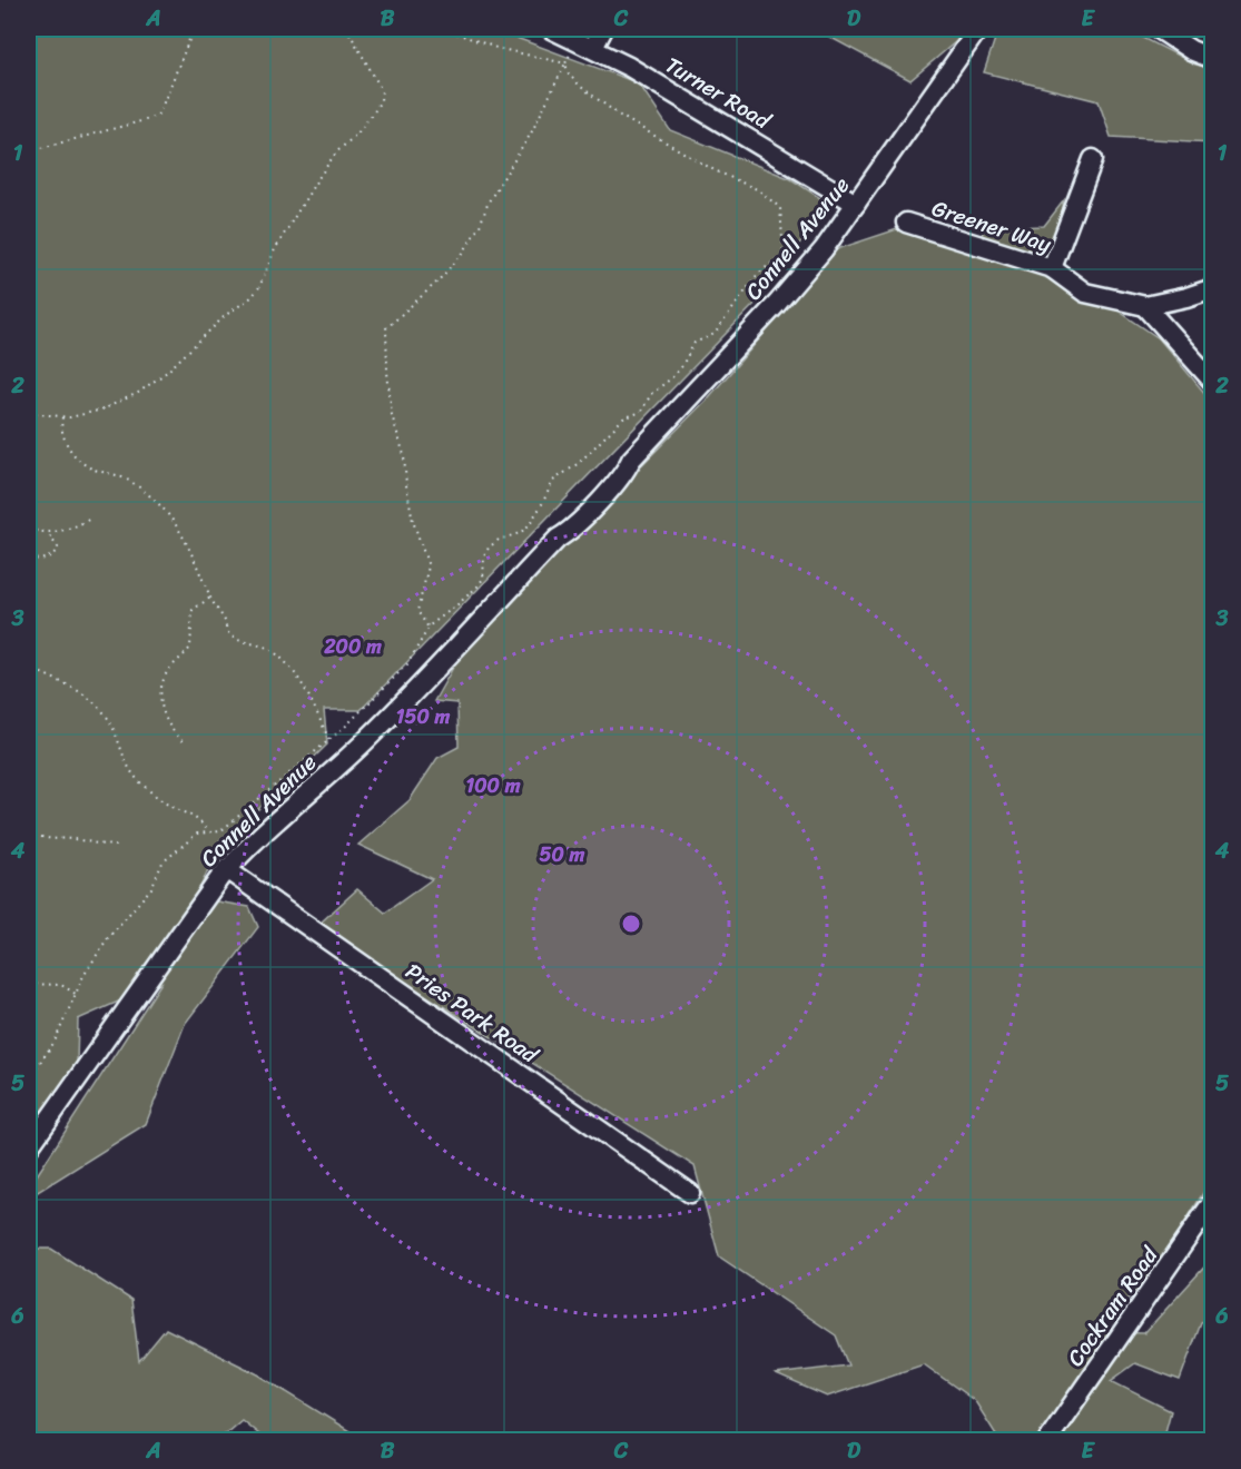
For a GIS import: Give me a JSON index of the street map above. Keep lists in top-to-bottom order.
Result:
{
  "streets": {
    "street": [
      "Turner Road",
      "Greener Way",
      "Connell Avenue",
      "Pries Park Road",
      "Cockram Road"
    ]
  },
  "crossings": [
    ["Turner Road", "Connell Avenue"],
    ["Connell Avenue", "Pries Park Road"]
  ],
  "grid": {
    "columns": [
      "A",
      "B",
      "C",
      "D",
      "E"
    ],
    "rows": [
      "1",
      "2",
      "3",
      "4",
      "5",
      "6"
    ]
  },
  "rings": [
    "200 m",
    "150 m",
    "100 m",
    "50 m"
  ]
}
